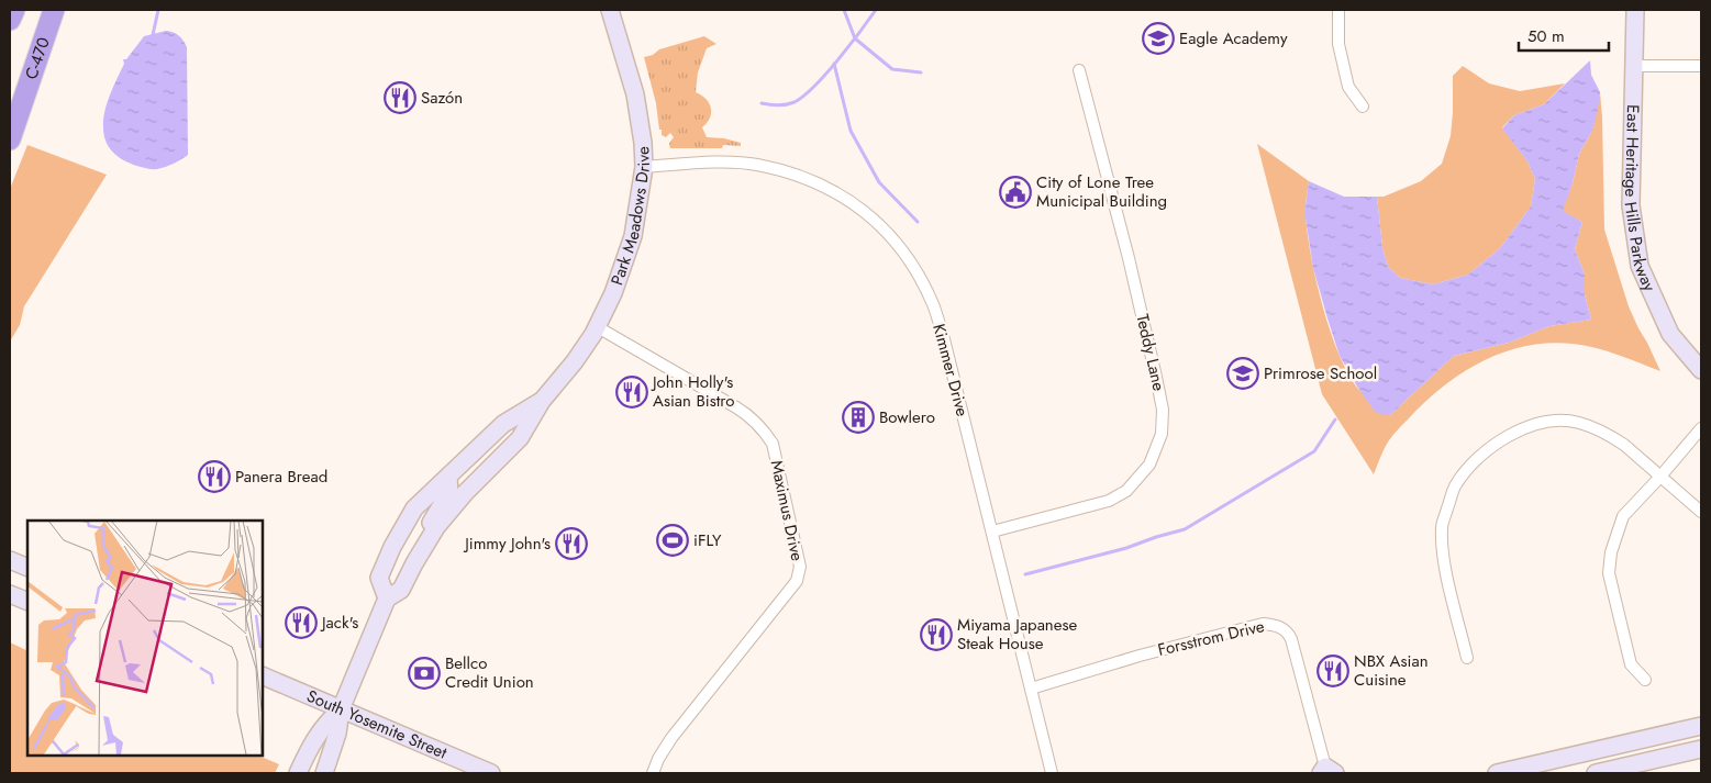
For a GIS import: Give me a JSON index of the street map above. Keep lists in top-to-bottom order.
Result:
{
  "streets": {
    "highway": ["C-470"],
    "main road": ["East Heritage Hills Parkway", "Park Meadows Drive", "South Yosemite Street"],
    "street": [
      "Teddy Lane",
      "Kimmer Drive",
      "Maximus Drive",
      "Forsstrom Drive"
    ]
  },
  "crossings": [
    ["Park Meadows Drive", "Kimmer Drive"],
    ["Park Meadows Drive", "Maximus Drive"],
    ["Park Meadows Drive", "South Yosemite Street"],
    ["Teddy Lane", "Kimmer Drive"],
    ["Kimmer Drive", "Forsstrom Drive"]
  ],
  "places": {
    "school or university": ["Eagle Academy", "Primrose School"],
    "restaurant": [
      "Sazón",
      "John Holly's Asian Bistro",
      "Panera Bread",
      "Jimmy John's",
      "Jack's",
      "Miyama Japanese Steak House",
      "NBX Asian Cuisine"
    ],
    "public building": ["City of Lone Tree Municipal Building"],
    "building": ["Bowlero"],
    "sports": ["iFLY"],
    "bank": ["Bellco Credit Union"]
  },
  "scale_bar": "50 m"
}
